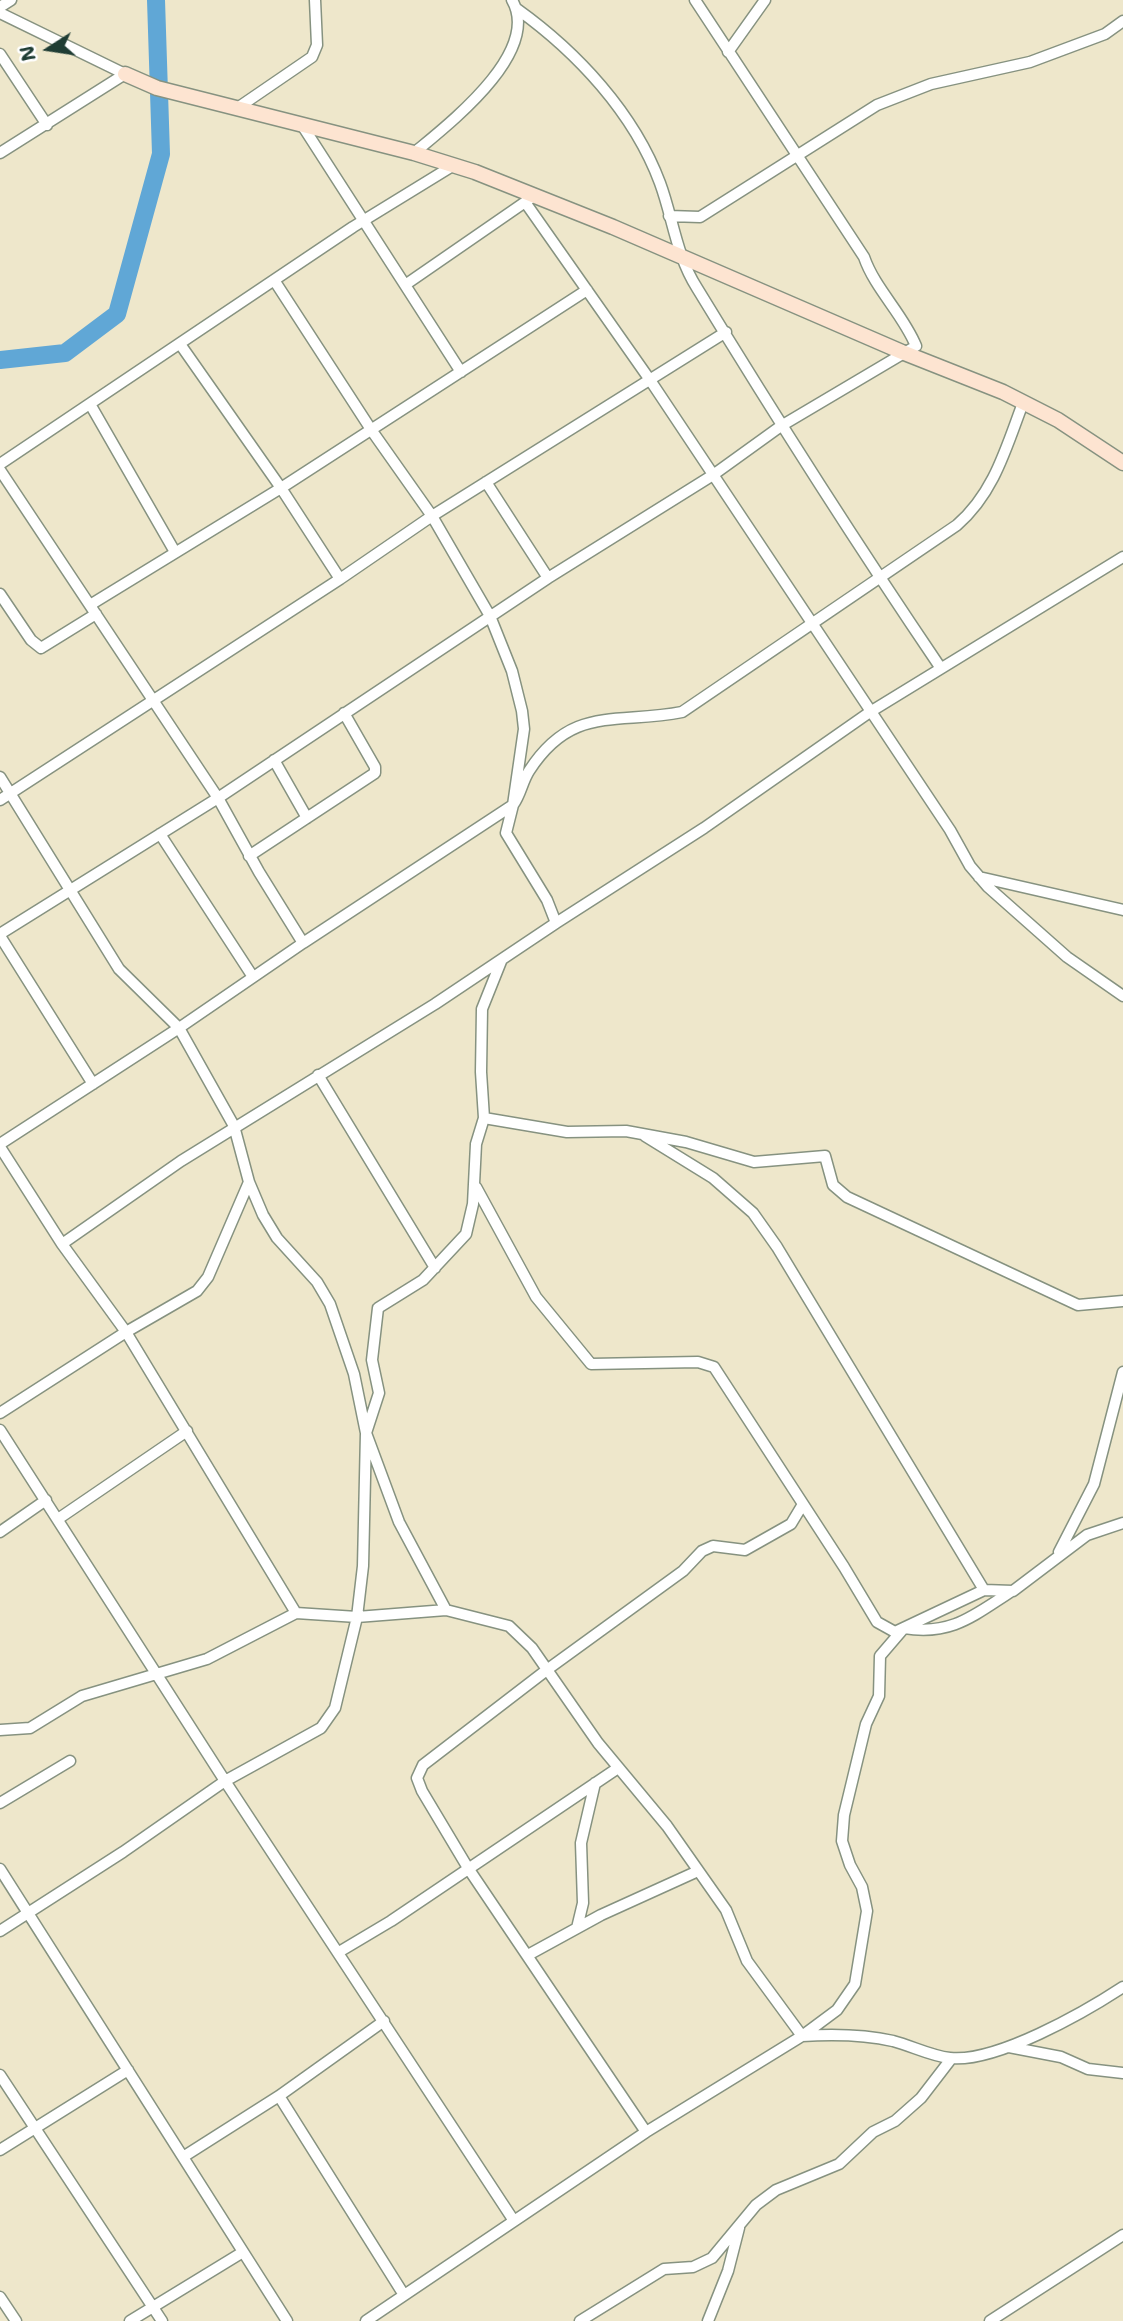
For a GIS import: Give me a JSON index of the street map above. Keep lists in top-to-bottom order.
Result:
{
  "north": "left"
}
